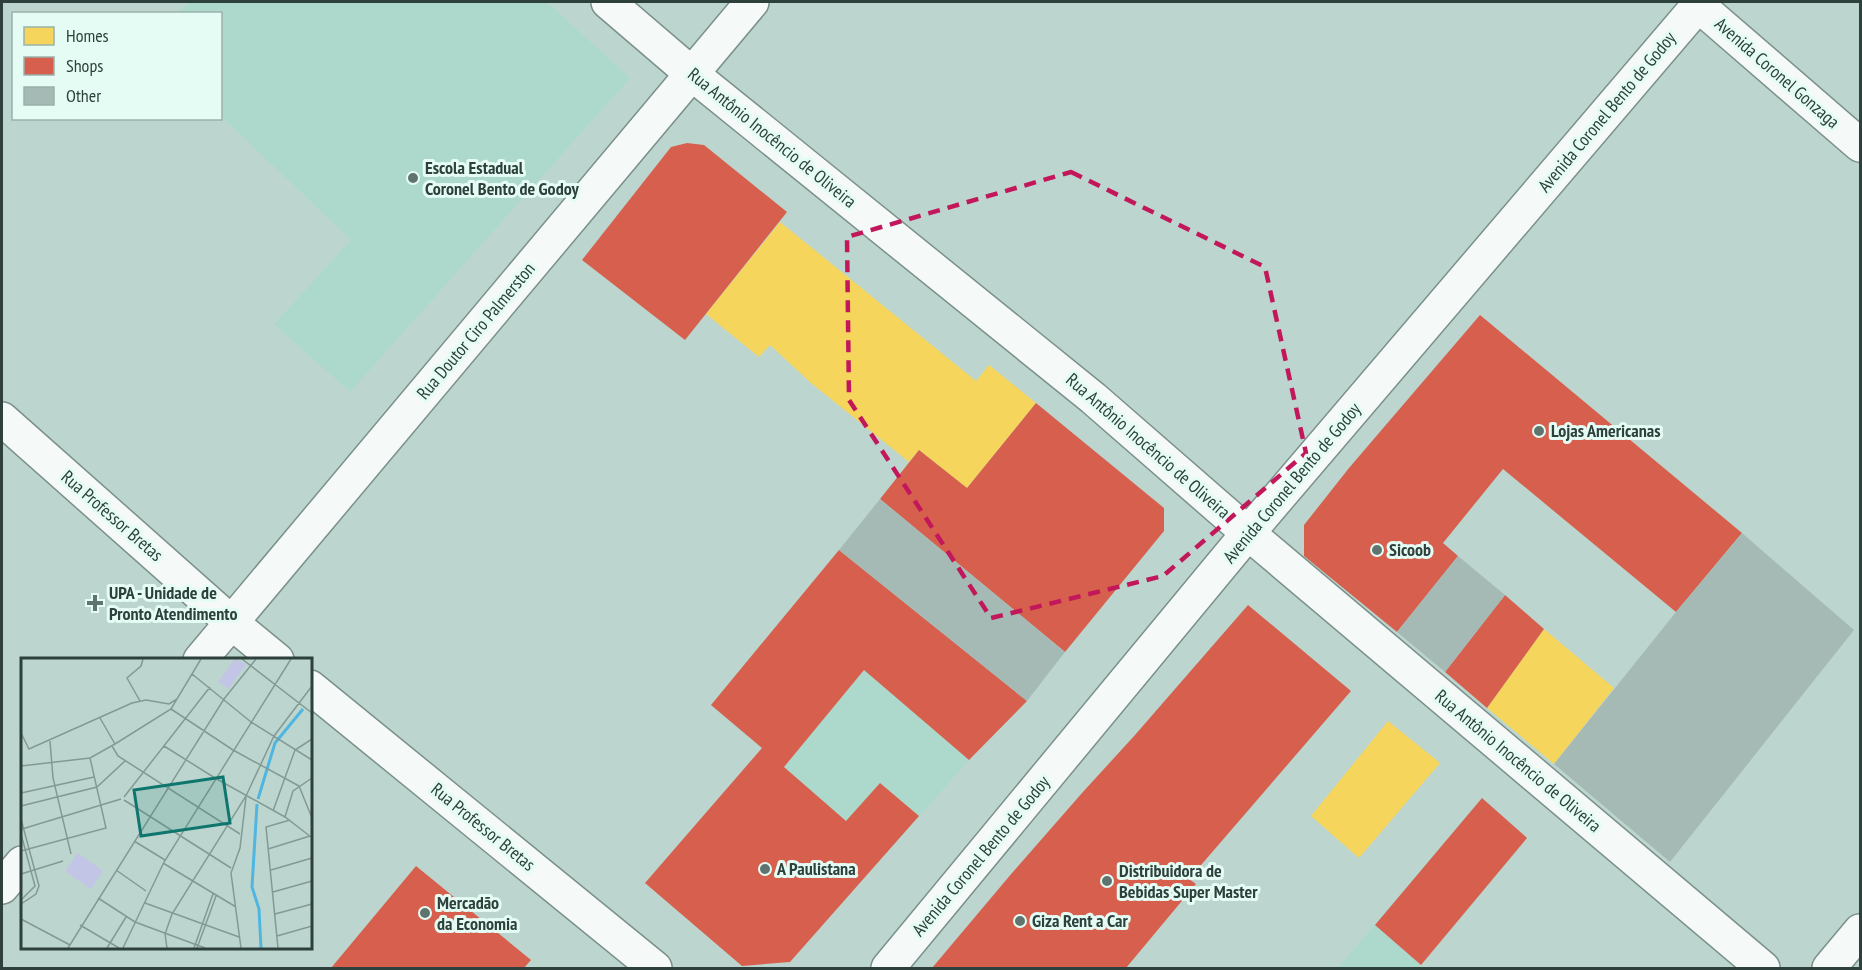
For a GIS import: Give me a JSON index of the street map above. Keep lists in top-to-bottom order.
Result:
{
  "streets": {
    "street": [
      "Avenida Coronel Gonzaga",
      "Avenida Coronel Bento de Godoy",
      "Rua Antônio Inocêncio de Oliveira",
      "Rua Doutor Ciro Palmerston",
      "Rua Professor Bretas"
    ]
  },
  "crossings": [
    ["Avenida Coronel Gonzaga", "Avenida Coronel Bento de Godoy"],
    ["Avenida Coronel Bento de Godoy", "Rua Antônio Inocêncio de Oliveira"],
    ["Rua Antônio Inocêncio de Oliveira", "Rua Doutor Ciro Palmerston"],
    ["Rua Doutor Ciro Palmerston", "Rua Professor Bretas"]
  ],
  "places": {
    "other": [
      "Escola Estadual Coronel Bento de Godoy",
      "Lojas Americanas",
      "Sicoob",
      "A Paulistana",
      "Distribuidora de Bebidas Super Master",
      "Mercadão da Economia",
      "Giza Rent a Car"
    ],
    "health": ["UPA - Unidade de Pronto Atendimento"]
  },
  "legend": ["Homes", "Shops", "Other"]
}
